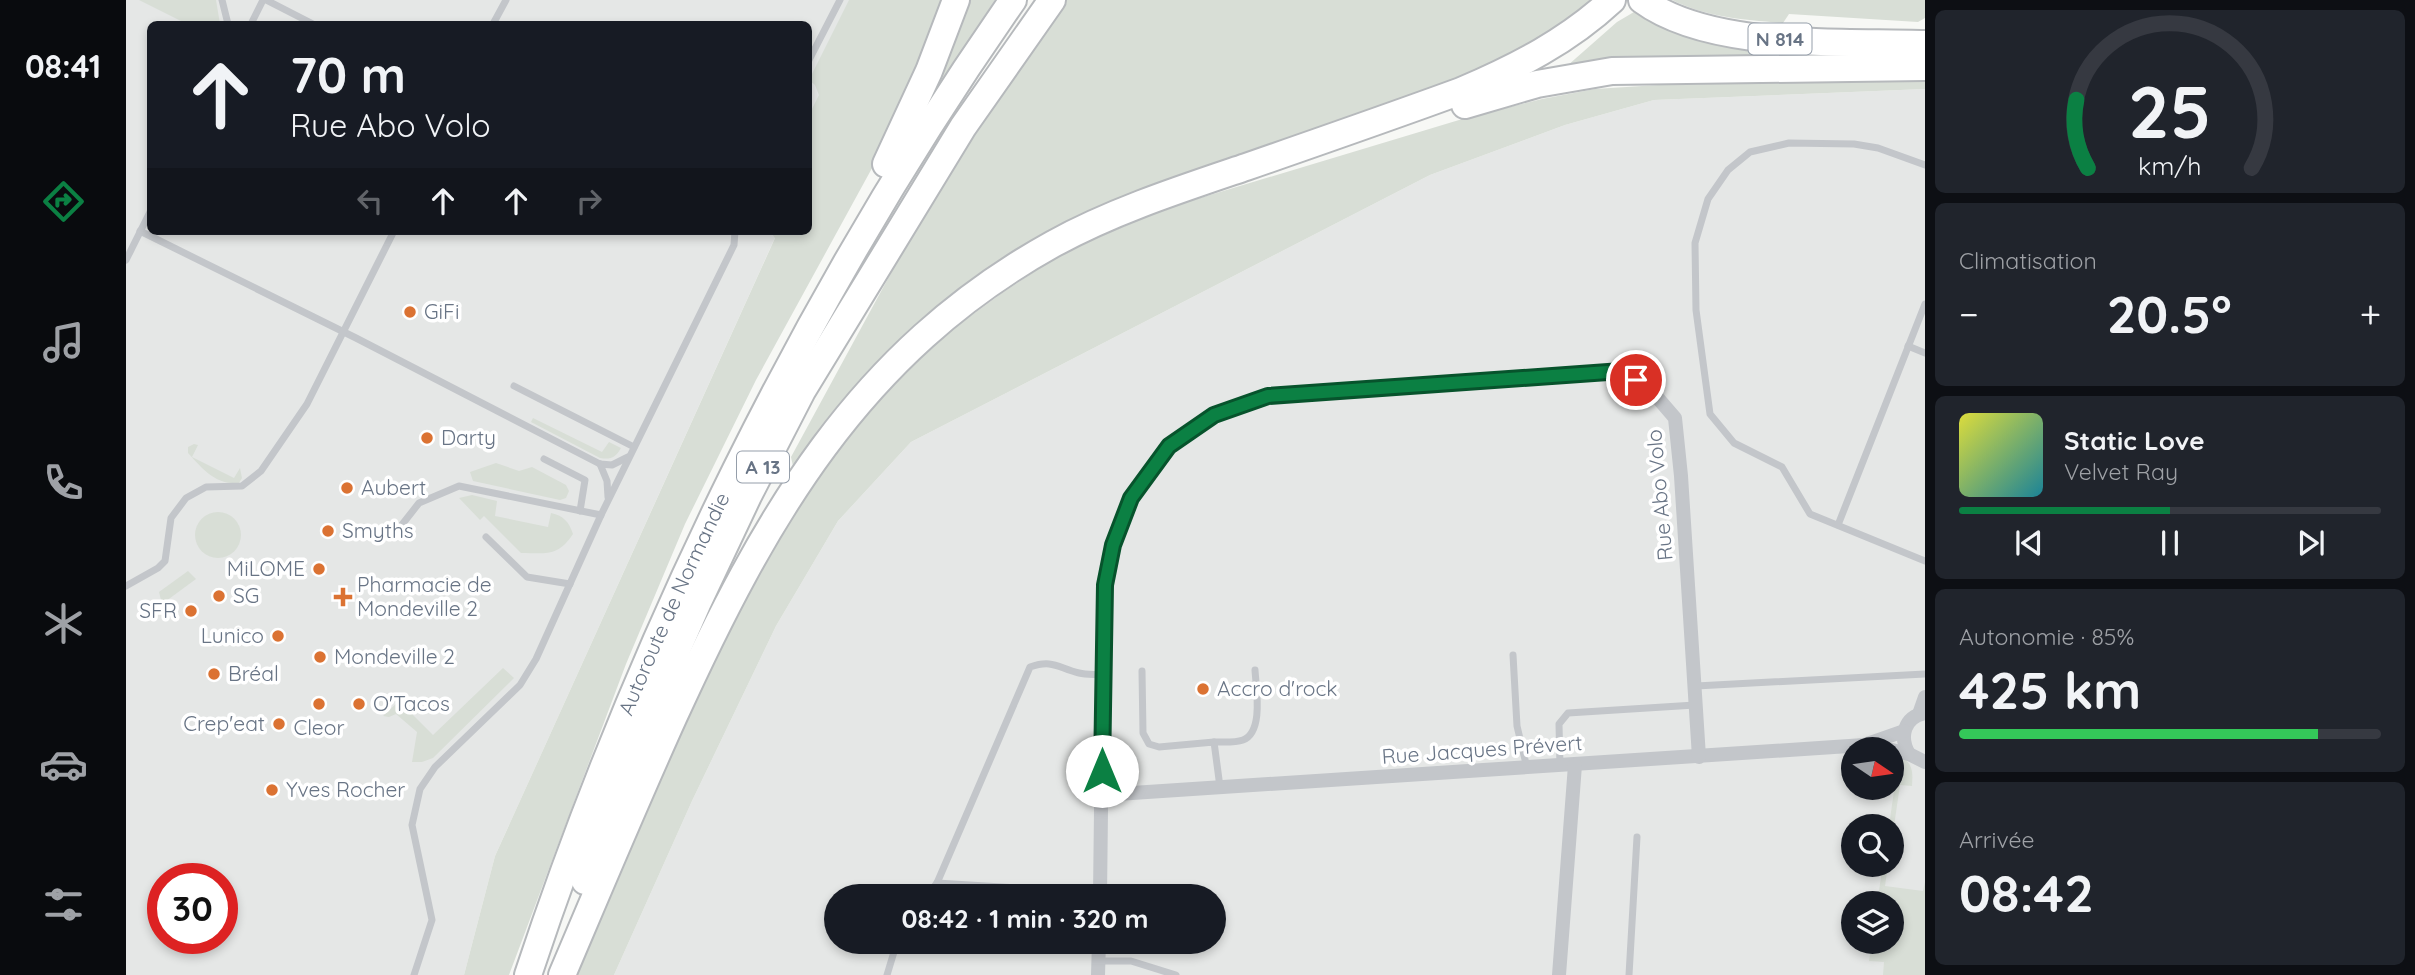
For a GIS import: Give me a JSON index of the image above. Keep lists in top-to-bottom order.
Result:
{
  "streets": {
    "highway": ["N 814", "A 13", "Autoroute de Normandie"],
    "street": ["Rue Abo Volo", "Rue Jacques Prévert"]
  },
  "crossings": [
    ["A 13", "Autoroute de Normandie"],
    ["Rue Abo Volo", "Rue Jacques Prévert"]
  ],
  "places": {
    "other": [
      "GiFi",
      "Darty",
      "Aubert",
      "Smyths",
      "MiLOME",
      "SG",
      "SFR",
      "Lunico",
      "Mondeville 2",
      "Bréal",
      "Accro d'rock",
      "Cleor",
      "O'Tacos",
      "Crep'eat",
      "Yves Rocher"
    ],
    "health": ["Pharmacie de Mondeville 2"]
  },
  "north": "right",
  "page": {
    "tabs": "08:41",
    "turn": ["70 m", "Rue Abo Volo"],
    "tile": [
      "Climatisation",
      ["Autonomie · 85%", "425 km"],
      ["Arrivée", "08:42"]
    ],
    "heat": ["−", "20.5°", "+"],
    "song": ["Static Love", "Velvet Ray"],
    "limit": "30",
    "trip": "08:42 · 1 min · 320 m",
    "gauge": ["25", "km/h"]
  }
}
